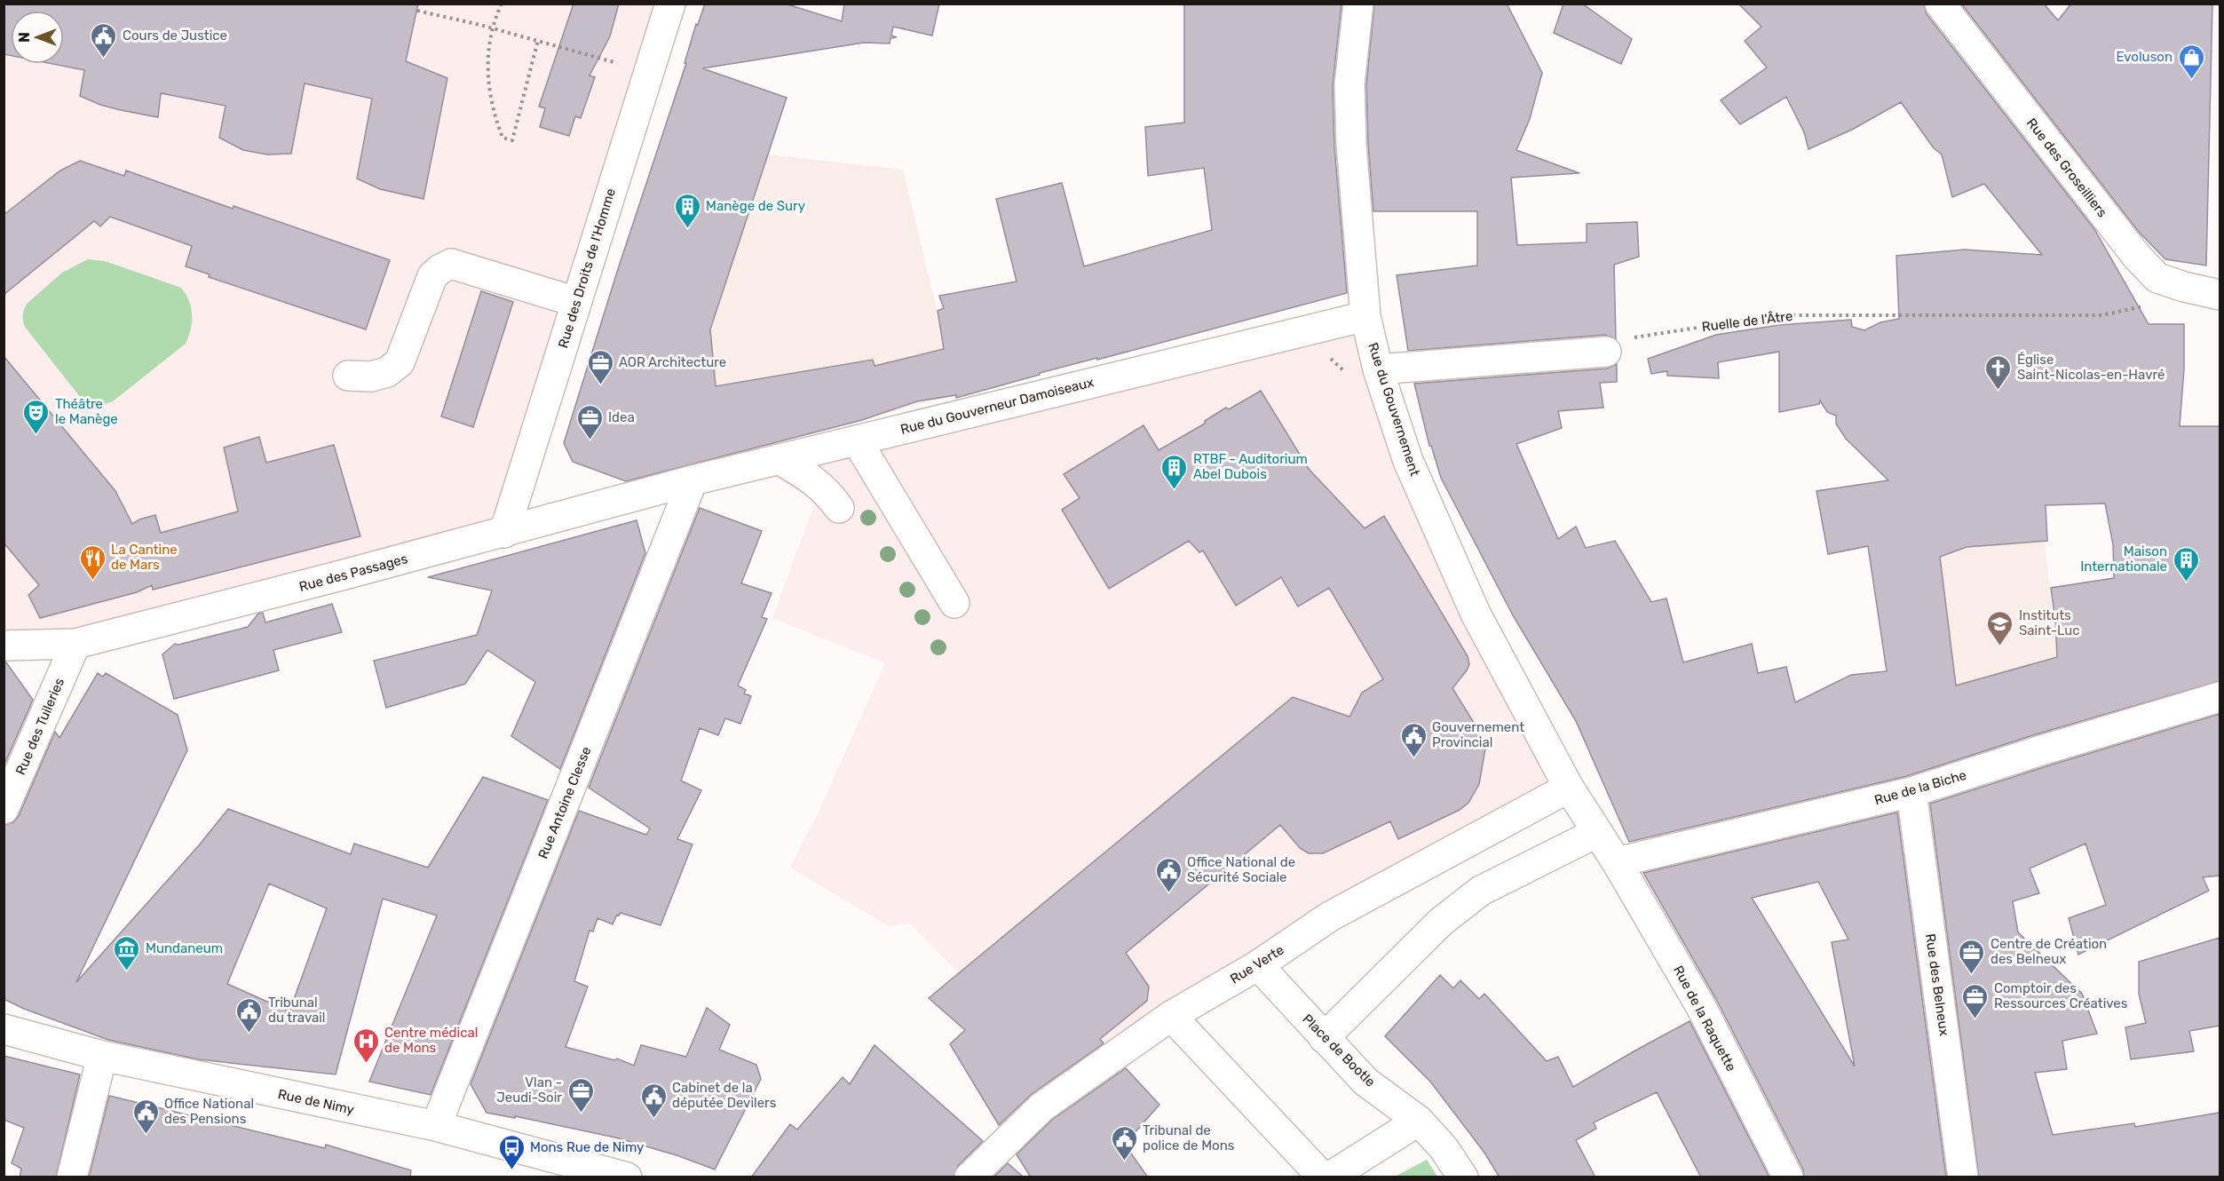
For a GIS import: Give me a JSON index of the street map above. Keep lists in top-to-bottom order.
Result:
{
  "streets": {
    "street": [
      "Rue des Groseilliers",
      "Rue des Droits de l'Homme",
      "Rue du Gouverneur Damoiseaux",
      "Rue du Gouvernement",
      "Rue des Passages",
      "Rue des Tuileries",
      "Rue de la Biche",
      "Rue Antoine Clesse",
      "Rue Verte",
      "Rue des Belneux",
      "Rue de la Raquette",
      "Place de Bootle",
      "Rue de Nimy"
    ],
    "path": ["Ruelle de l'Âtre"]
  },
  "crossings": [
    ["Rue des Groseilliers", "Ruelle de l'Âtre"],
    ["Rue des Droits de l'Homme", "Rue des Passages"],
    ["Rue du Gouverneur Damoiseaux", "Rue du Gouvernement"],
    ["Rue du Gouverneur Damoiseaux", "Rue des Passages"],
    ["Rue du Gouverneur Damoiseaux", "Rue Antoine Clesse"],
    ["Rue du Gouvernement", "Rue de la Biche"],
    ["Rue du Gouvernement", "Rue Verte"],
    ["Rue du Gouvernement", "Rue de la Raquette"],
    ["Rue des Passages", "Rue des Tuileries"],
    ["Rue de la Biche", "Rue des Belneux"],
    ["Rue de la Biche", "Rue de la Raquette"],
    ["Rue Antoine Clesse", "Rue de Nimy"],
    ["Rue Verte", "Place de Bootle"]
  ],
  "places": {
    "public building": [
      "Cours de Justice",
      "Gouvernement Provincial",
      "Office National de Sécurité Sociale",
      "Tribunal du travail",
      "Cabinet de la députée Devilers",
      "Office National des Pensions",
      "Tribunal de police de Mons"
    ],
    "shop": ["Evoluson"],
    "building": ["Manège de Sury", "RTBF - Auditorium Abel Dubois", "Maison Internationale"],
    "office": [
      "AOR Architecture",
      "Idea",
      "Centre de Création des Belneux",
      "Comptoir des Ressources Créatives",
      "Vlan - Jeudi-Soir"
    ],
    "church": ["Église Saint-Nicolas-en-Havré"],
    "theatre": ["Théâtre le Manège"],
    "restaurant": ["La Cantine de Mars"],
    "school or university": ["Instituts Saint-Luc"],
    "museum": ["Mundaneum"],
    "hospital": ["Centre médical de Mons"],
    "bus stop": ["Mons Rue de Nimy"]
  },
  "north": "left"
}
